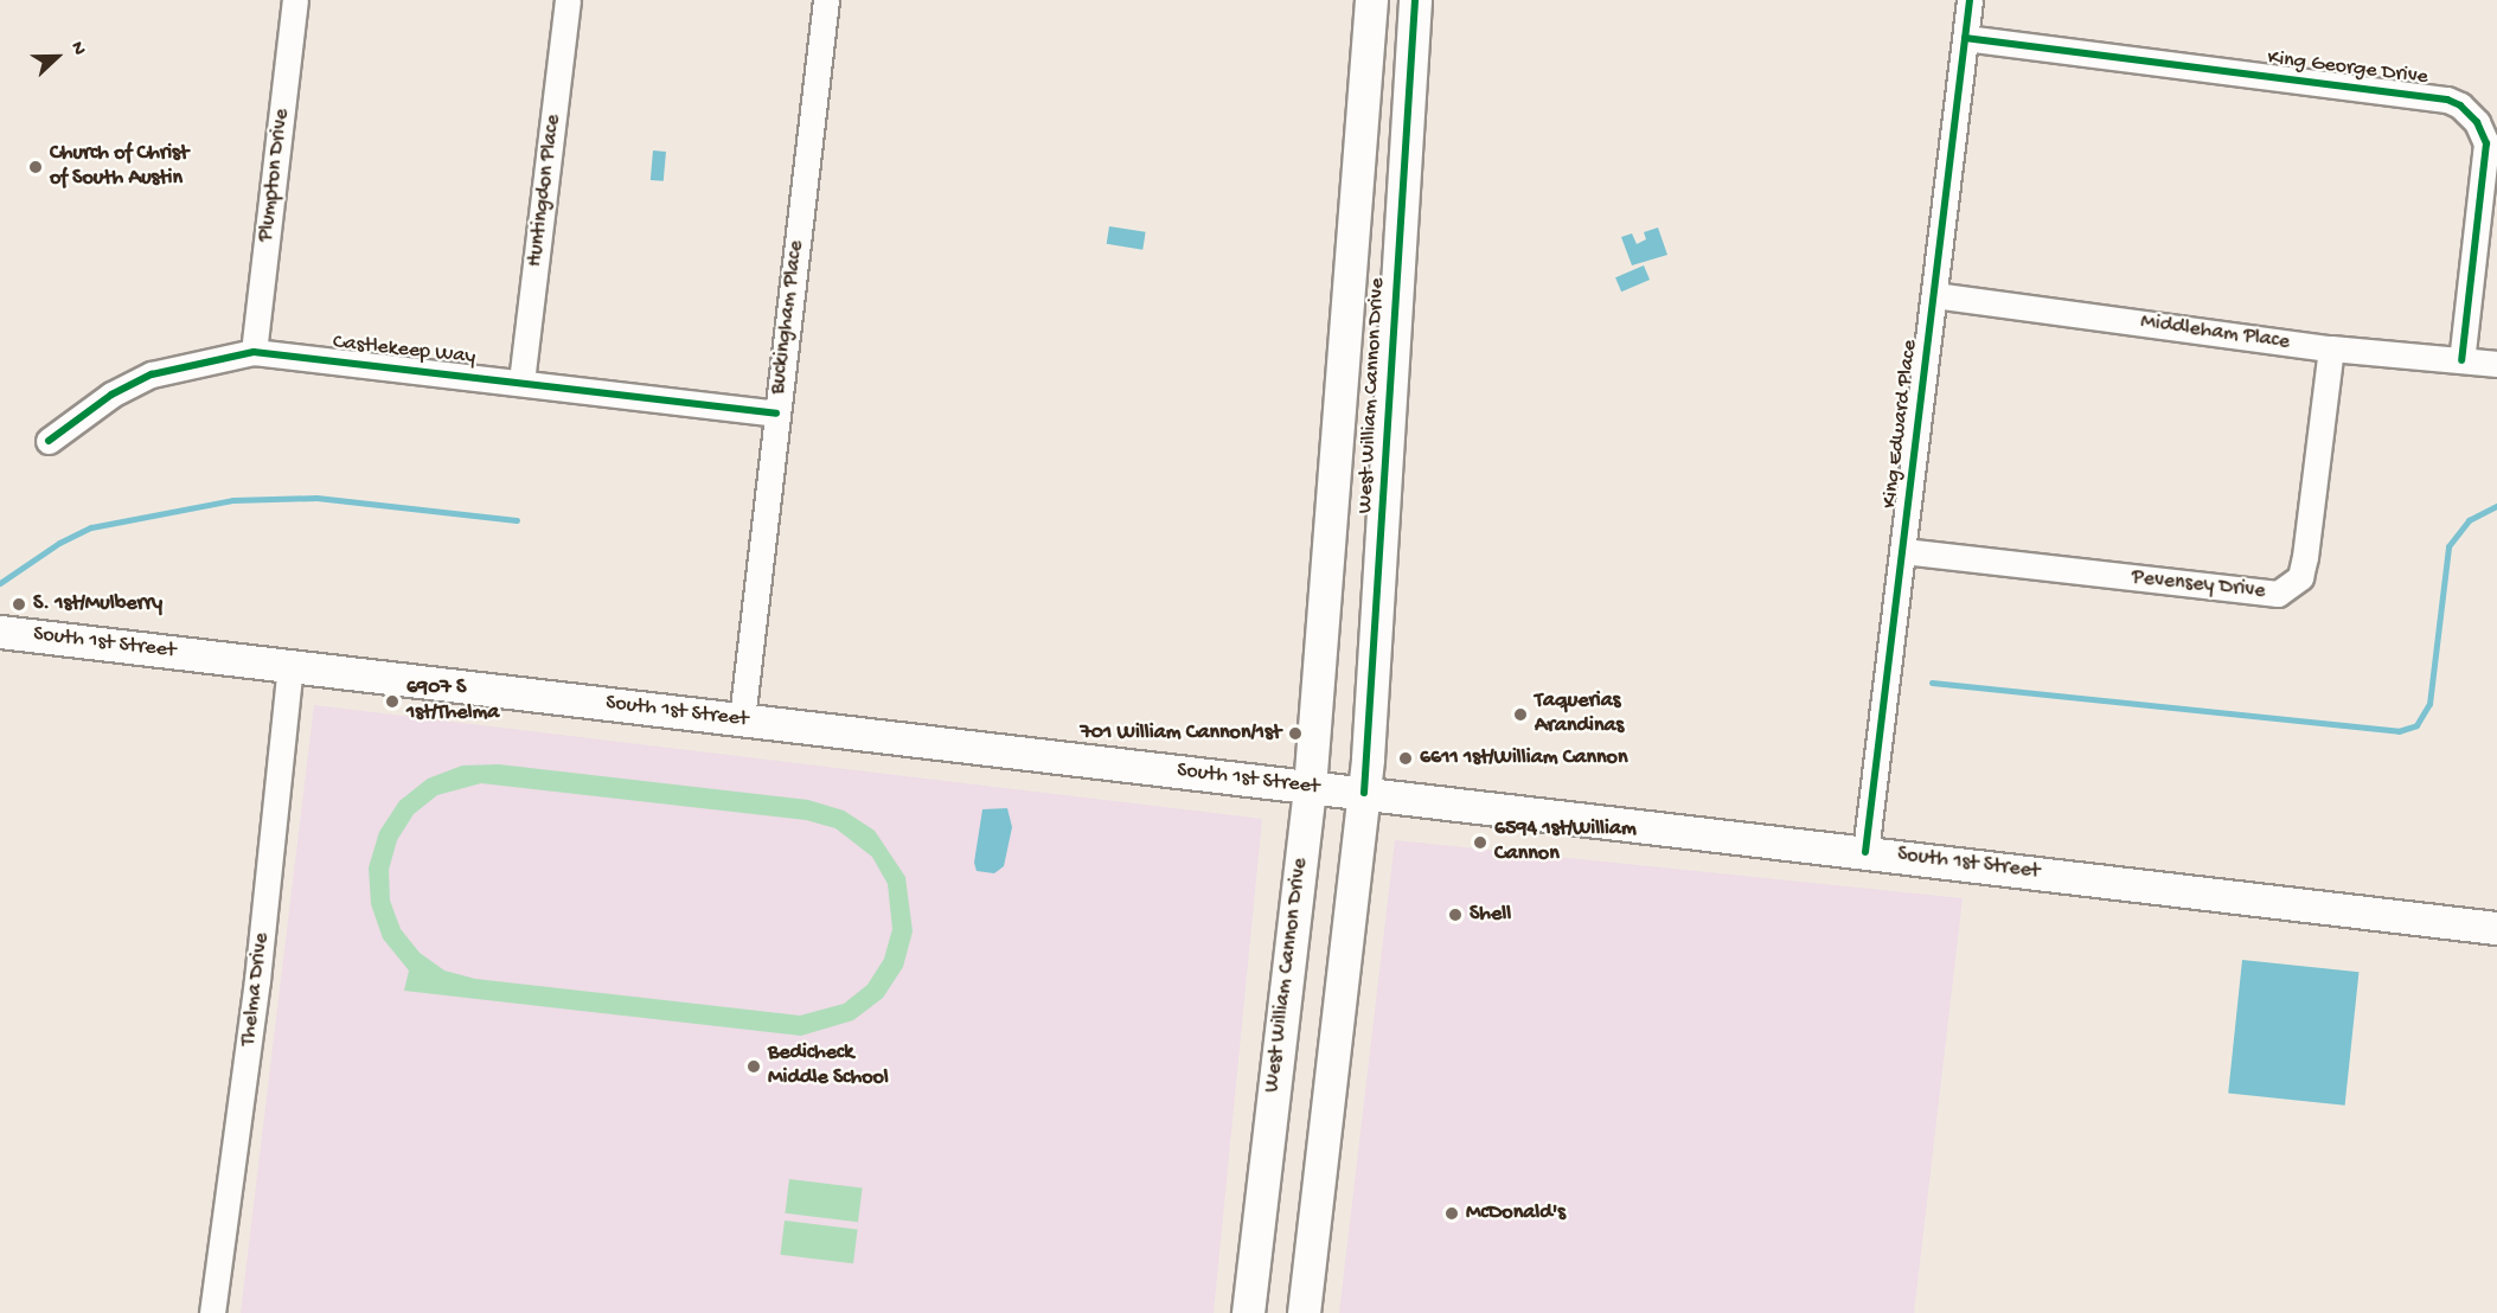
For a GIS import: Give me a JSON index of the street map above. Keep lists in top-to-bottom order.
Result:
{
  "streets": {
    "main road": ["West William Cannon Drive", "South 1st Street"],
    "street": [
      "King George Drive",
      "Plumpton Drive",
      "Huntingdon Place",
      "Buckingham Place",
      "Middleham Place",
      "Castlekeep Way",
      "King Edward Place",
      "Pevensey Drive",
      "Thelma Drive"
    ]
  },
  "crossings": [
    ["King George Drive", "Middleham Place"],
    ["King George Drive", "King Edward Place"],
    ["Plumpton Drive", "Castlekeep Way"],
    ["Huntingdon Place", "Castlekeep Way"],
    ["Buckingham Place", "Castlekeep Way"],
    ["Buckingham Place", "South 1st Street"],
    ["Middleham Place", "King Edward Place"],
    ["Middleham Place", "Pevensey Drive"],
    ["West William Cannon Drive", "South 1st Street"],
    ["King Edward Place", "Pevensey Drive"],
    ["King Edward Place", "South 1st Street"],
    ["South 1st Street", "Thelma Drive"]
  ],
  "places": [
    "Church of Christ of South Austin",
    "S. 1st/Mulberry",
    "6907 S 1st/Thelma",
    "Taquerias Arandinas",
    "701 William Cannon/1st",
    "6611 1st/William Cannon",
    "6594 1st/William Cannon",
    "Shell",
    "Bedicheck Middle School",
    "McDonald's"
  ],
  "north": "right"
}
